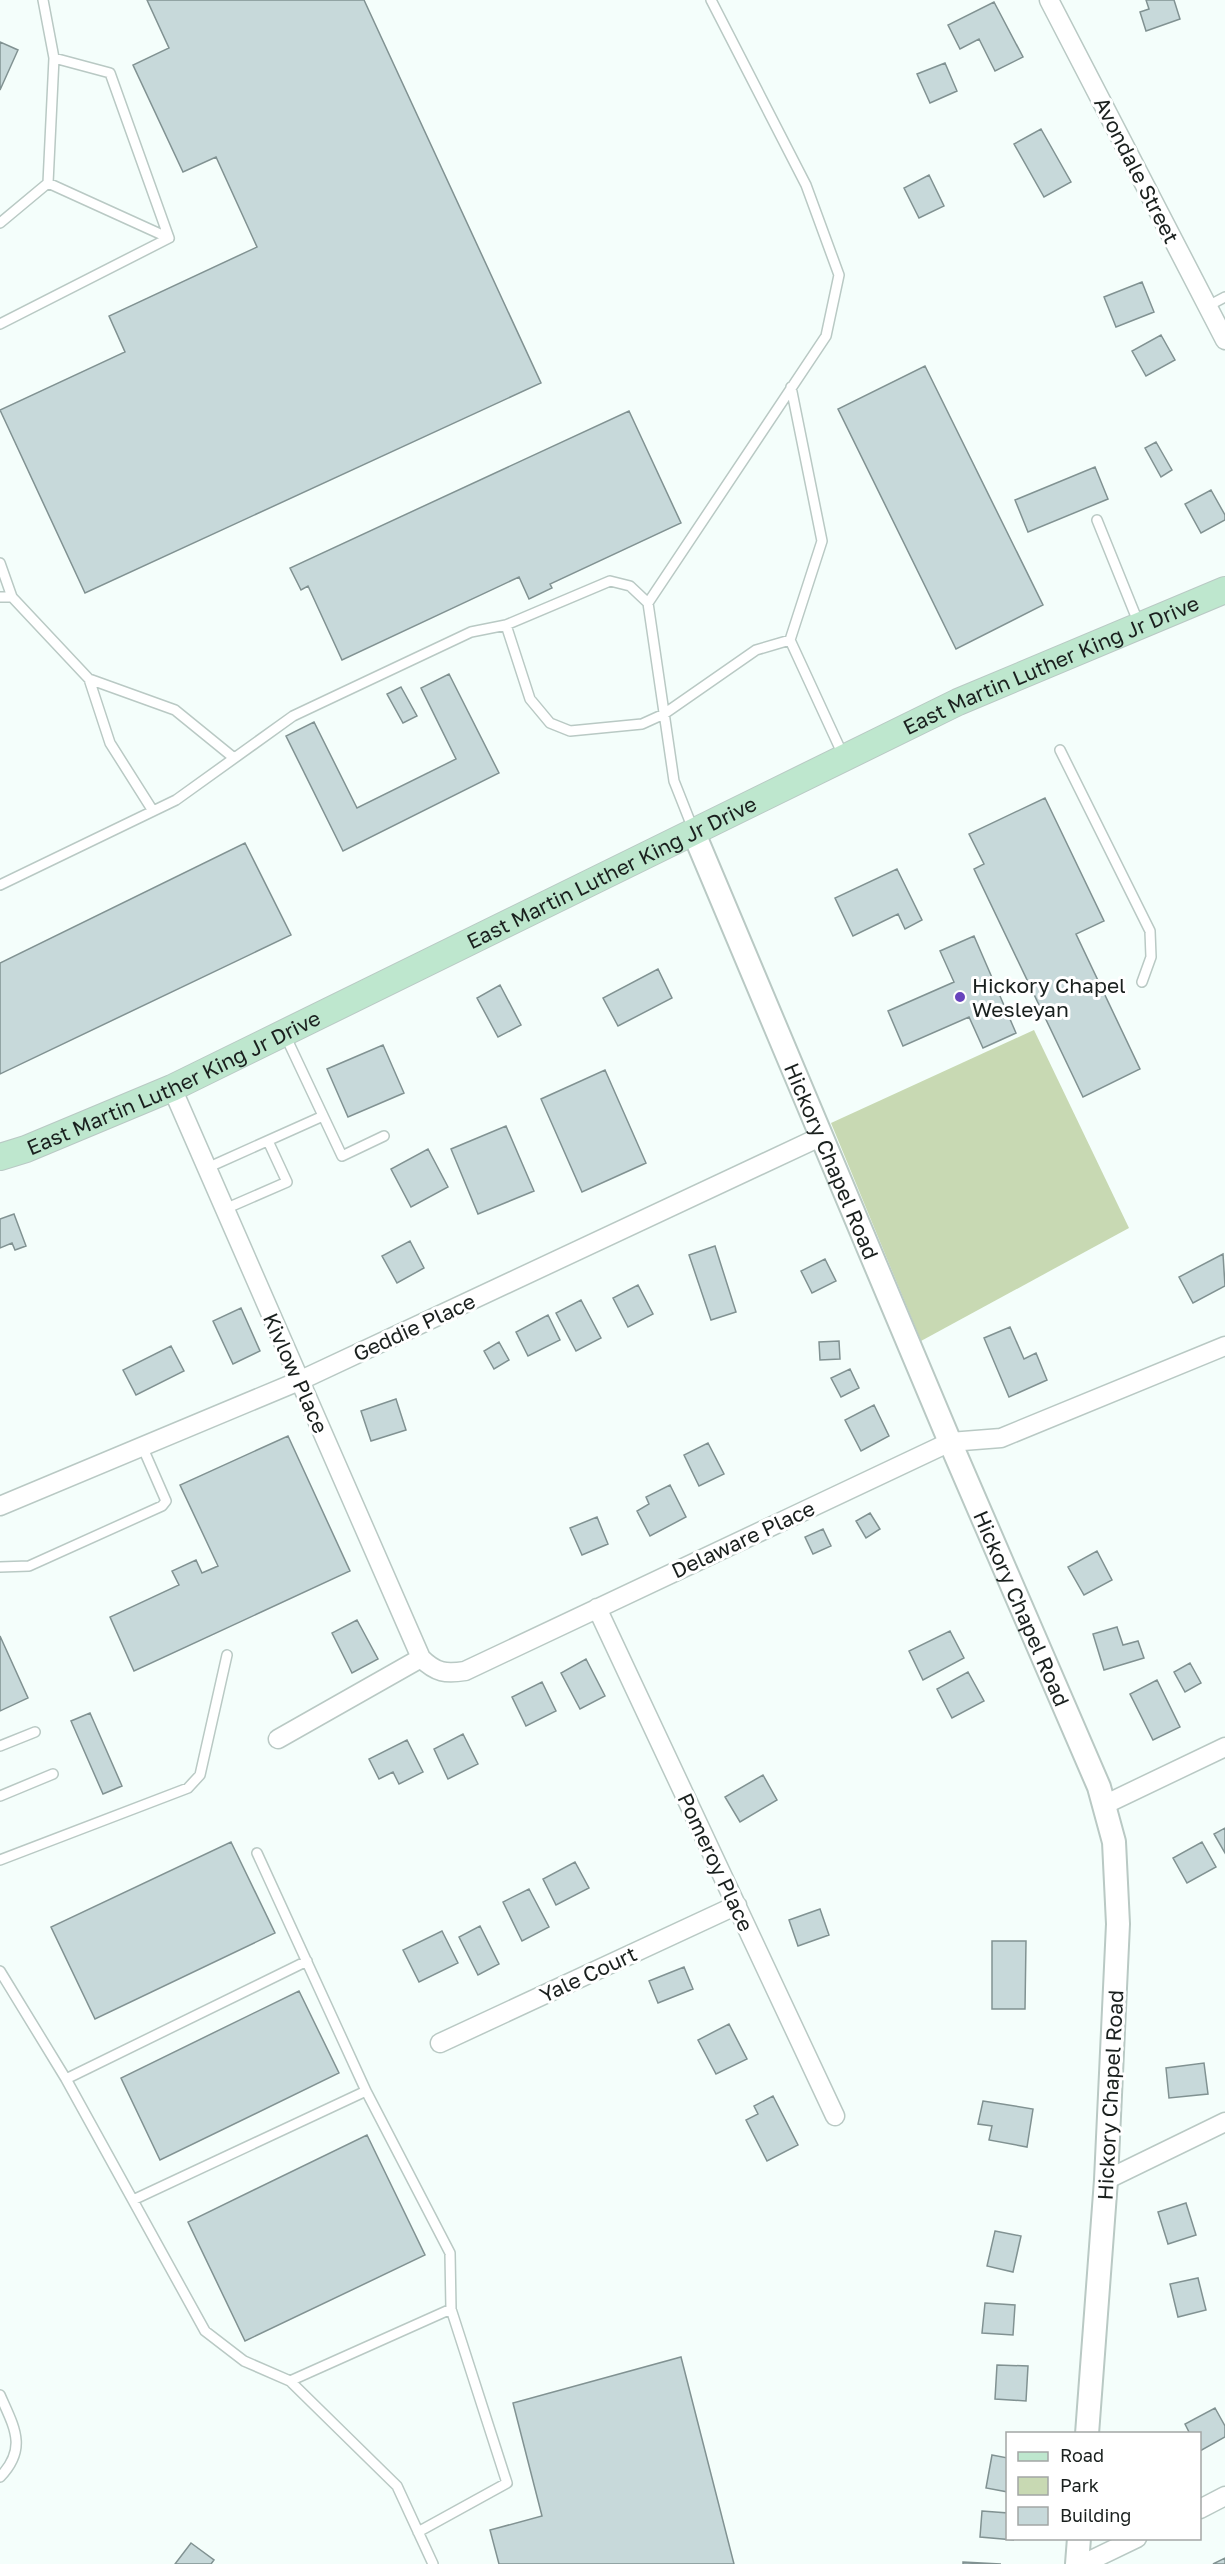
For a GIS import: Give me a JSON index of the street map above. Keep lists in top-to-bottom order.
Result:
{
  "streets": {
    "main road": ["East Martin Luther King Jr Drive"],
    "street": [
      "Avondale Street",
      "Hickory Chapel Road",
      "Geddie Place",
      "Kivlow Place",
      "Delaware Place",
      "Pomeroy Place",
      "Yale Court"
    ]
  },
  "crossings": [
    ["East Martin Luther King Jr Drive", "Hickory Chapel Road"],
    ["East Martin Luther King Jr Drive", "Kivlow Place"],
    ["Hickory Chapel Road", "Geddie Place"],
    ["Hickory Chapel Road", "Delaware Place"],
    ["Geddie Place", "Kivlow Place"],
    ["Kivlow Place", "Delaware Place"],
    ["Delaware Place", "Pomeroy Place"],
    ["Pomeroy Place", "Yale Court"]
  ],
  "places": ["Hickory Chapel Wesleyan"],
  "legend": ["Road", "Park", "Building"]
}
